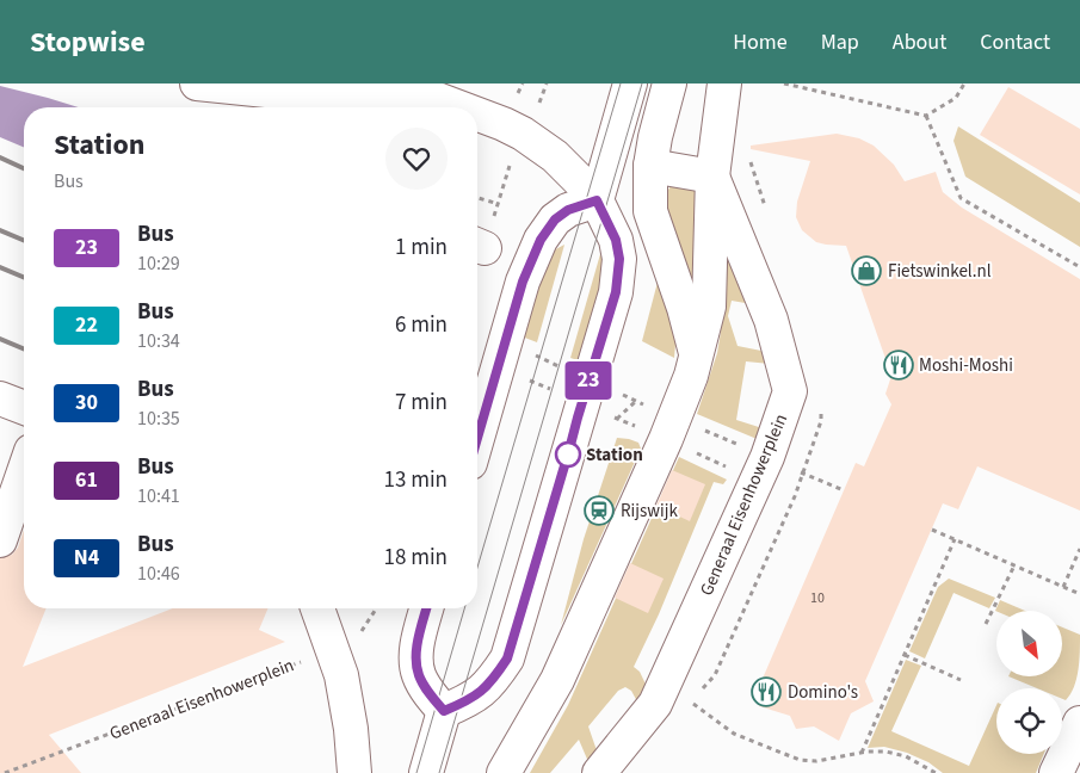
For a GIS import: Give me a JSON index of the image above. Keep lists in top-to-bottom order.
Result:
{
  "streets": {
    "street": ["Generaal Eisenhowerplein"]
  },
  "places": {
    "shop": ["Fietswinkel.nl"],
    "restaurant": ["Moshi-Moshi", "Domino's"],
    "other": ["Station"],
    "station": ["Rijswijk"]
  },
  "lines": ["bus line 23"],
  "house_numbers": ["10"],
  "north": "bottom right",
  "page": {
    "header": "Stopwise",
    "nav": [
      "Home",
      "Map",
      "About",
      "Contact"
    ],
    "on_map": "23",
    "heading": ["Station", "Bus"],
    "list": [
      {
        "mark": "23",
        "name": "Bus",
        "note": "10:29",
        "value": "1 min"
      },
      {
        "mark": "22",
        "name": "Bus",
        "note": "10:34",
        "value": "6 min"
      },
      {
        "mark": "30",
        "name": "Bus",
        "note": "10:35",
        "value": "7 min"
      },
      {
        "mark": "61",
        "name": "Bus",
        "note": "10:41",
        "value": "13 min"
      },
      {
        "mark": "N4",
        "name": "Bus",
        "note": "10:46",
        "value": "18 min"
      }
    ]
  }
}
